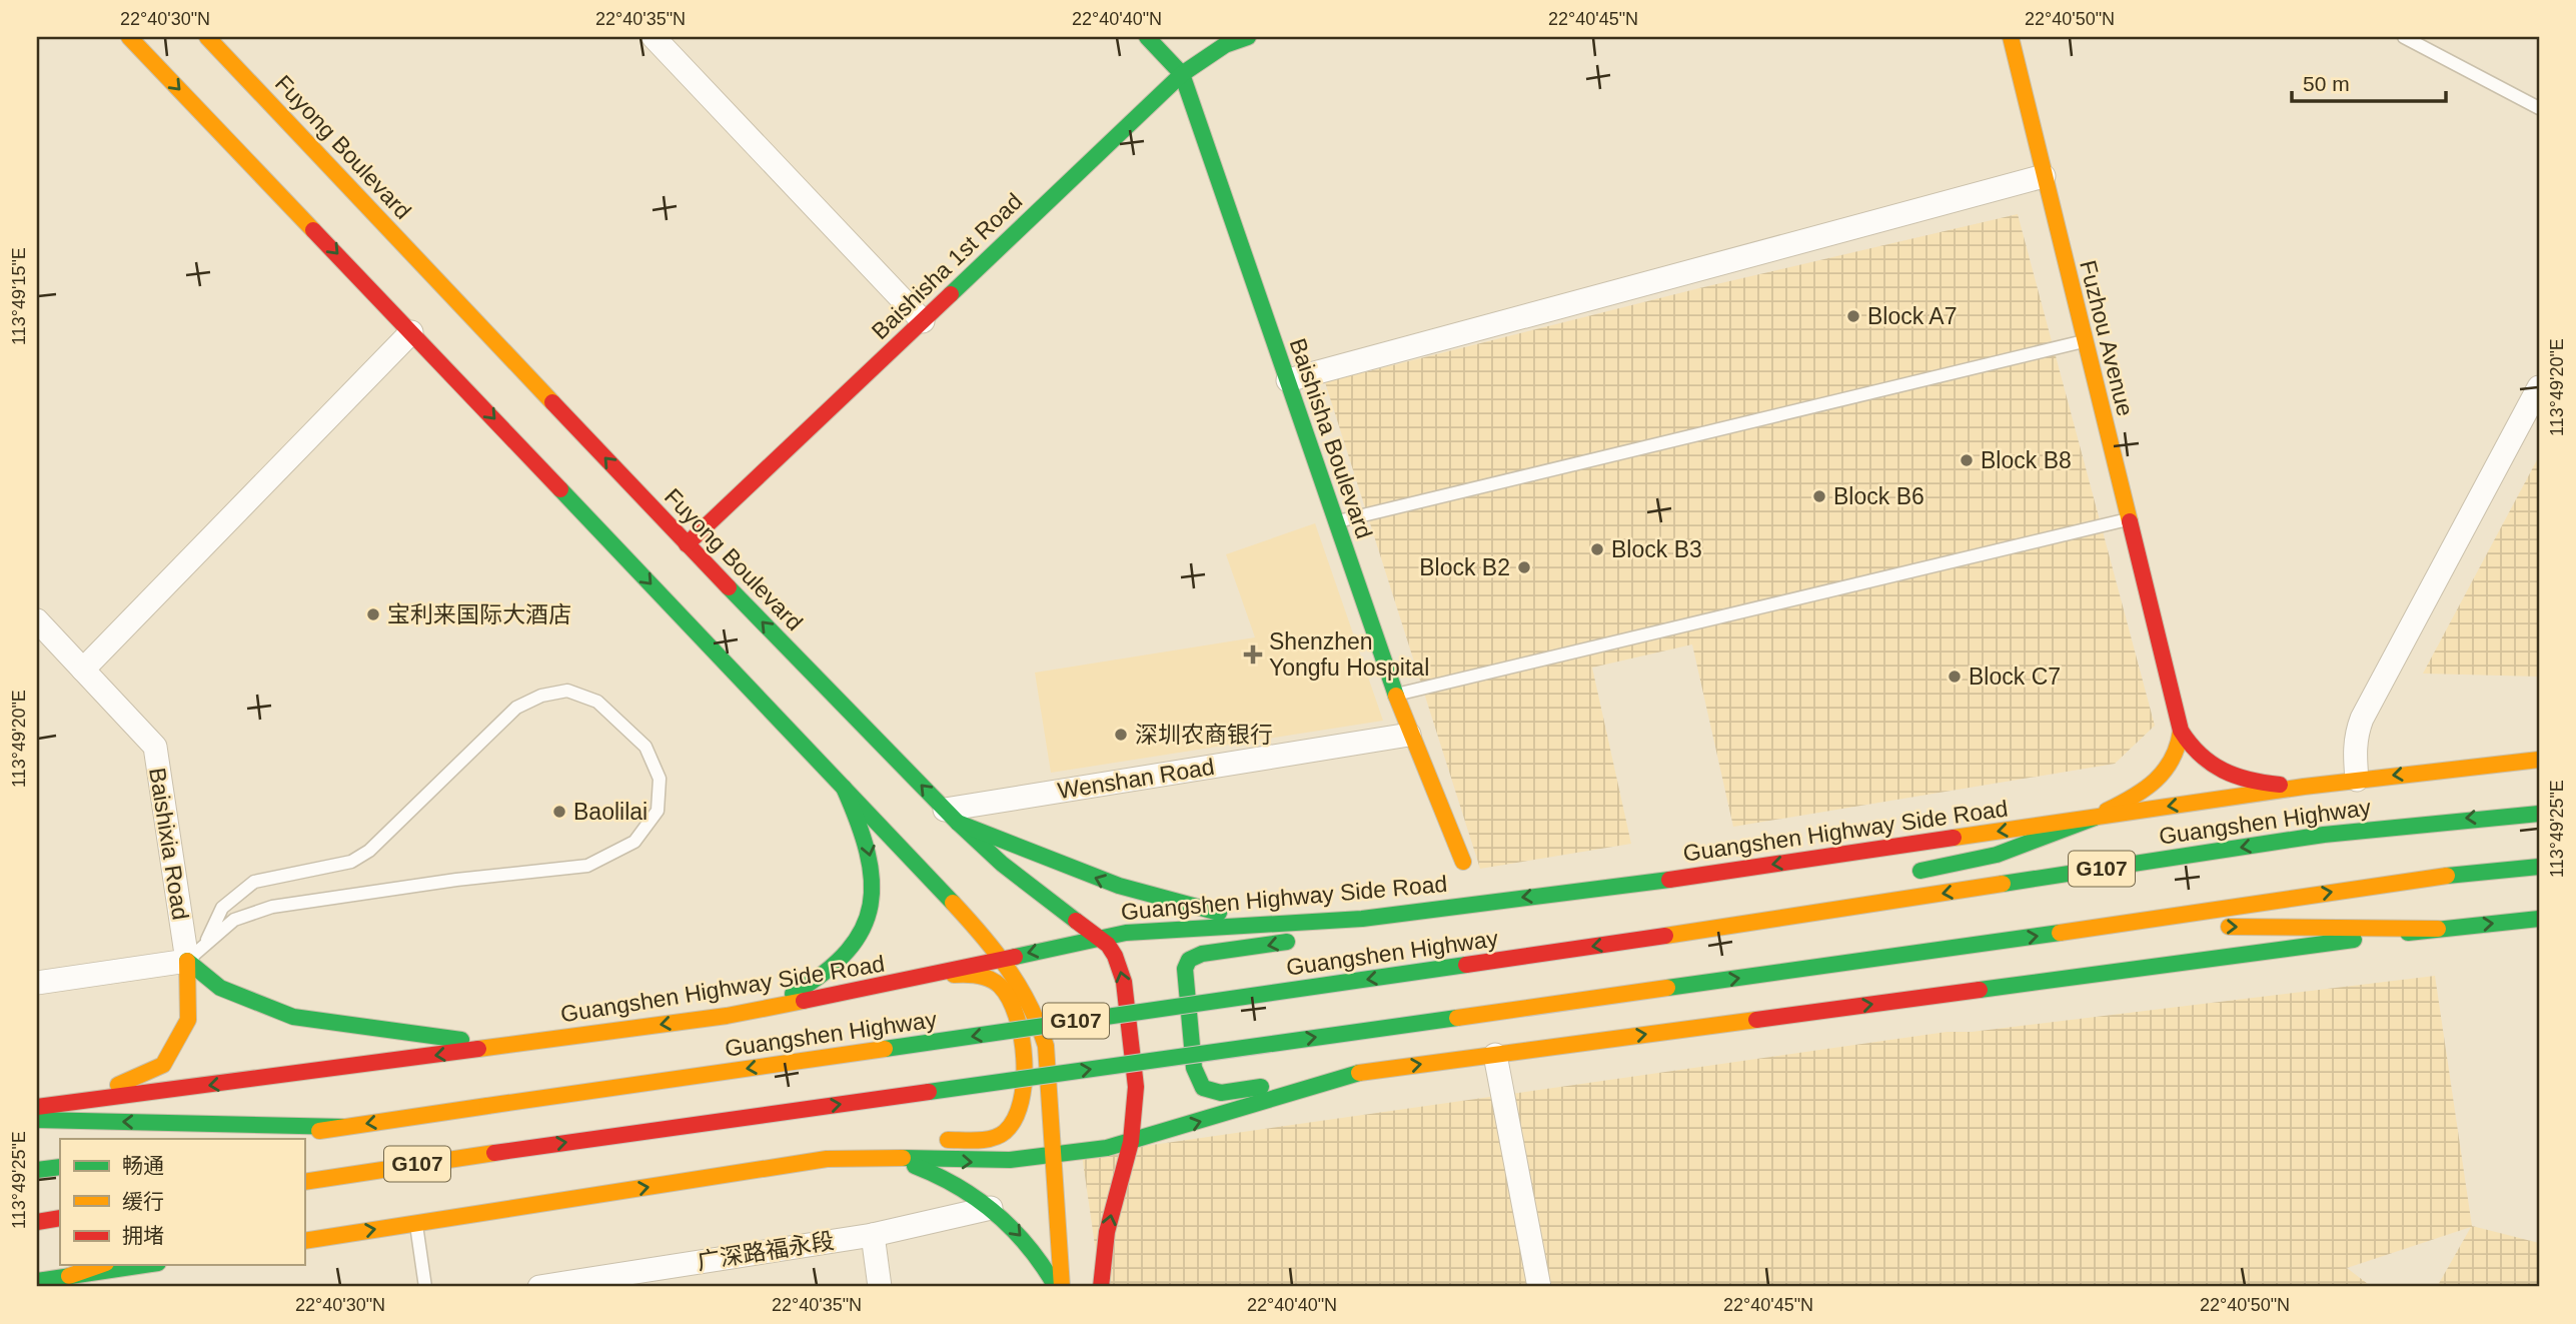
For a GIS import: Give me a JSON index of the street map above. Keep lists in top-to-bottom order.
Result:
{
  "streets": {
    "main road": [
      "Fuyong Boulevard",
      "Baishisha 1st Road",
      "Fuzhou Avenue",
      "Baishisha Boulevard",
      "Guangshen Highway",
      "Guangshen Highway Side Road",
      "G107"
    ],
    "street": ["Wenshan Road", "Baishixia Road", "广深路福永段"]
  },
  "crossings": [
    ["Fuyong Boulevard", "Baishisha 1st Road"],
    ["Fuyong Boulevard", "Wenshan Road"],
    ["Fuyong Boulevard", "Guangshen Highway Side Road"],
    ["Baishisha 1st Road", "Baishisha Boulevard"],
    ["Baishisha Boulevard", "Wenshan Road"]
  ],
  "places": {
    "other": [
      "Block A7",
      "Block B8",
      "Block B6",
      "Block B3",
      "Block B2",
      "宝利来国际大酒店",
      "Block C7",
      "深圳农商银行",
      "Baolilai"
    ],
    "health": ["Shenzhen Yongfu Hospital"]
  },
  "legend": ["畅通", "缓行", "拥堵"],
  "scale_bar": "50 m",
  "coordinates": [
    "22°40'30\"N",
    "22°40'35\"N",
    "22°40'40\"N",
    "22°40'45\"N",
    "22°40'50\"N",
    "113°49'15\"E",
    "113°49'20\"E",
    "113°49'25\"E"
  ]
}
